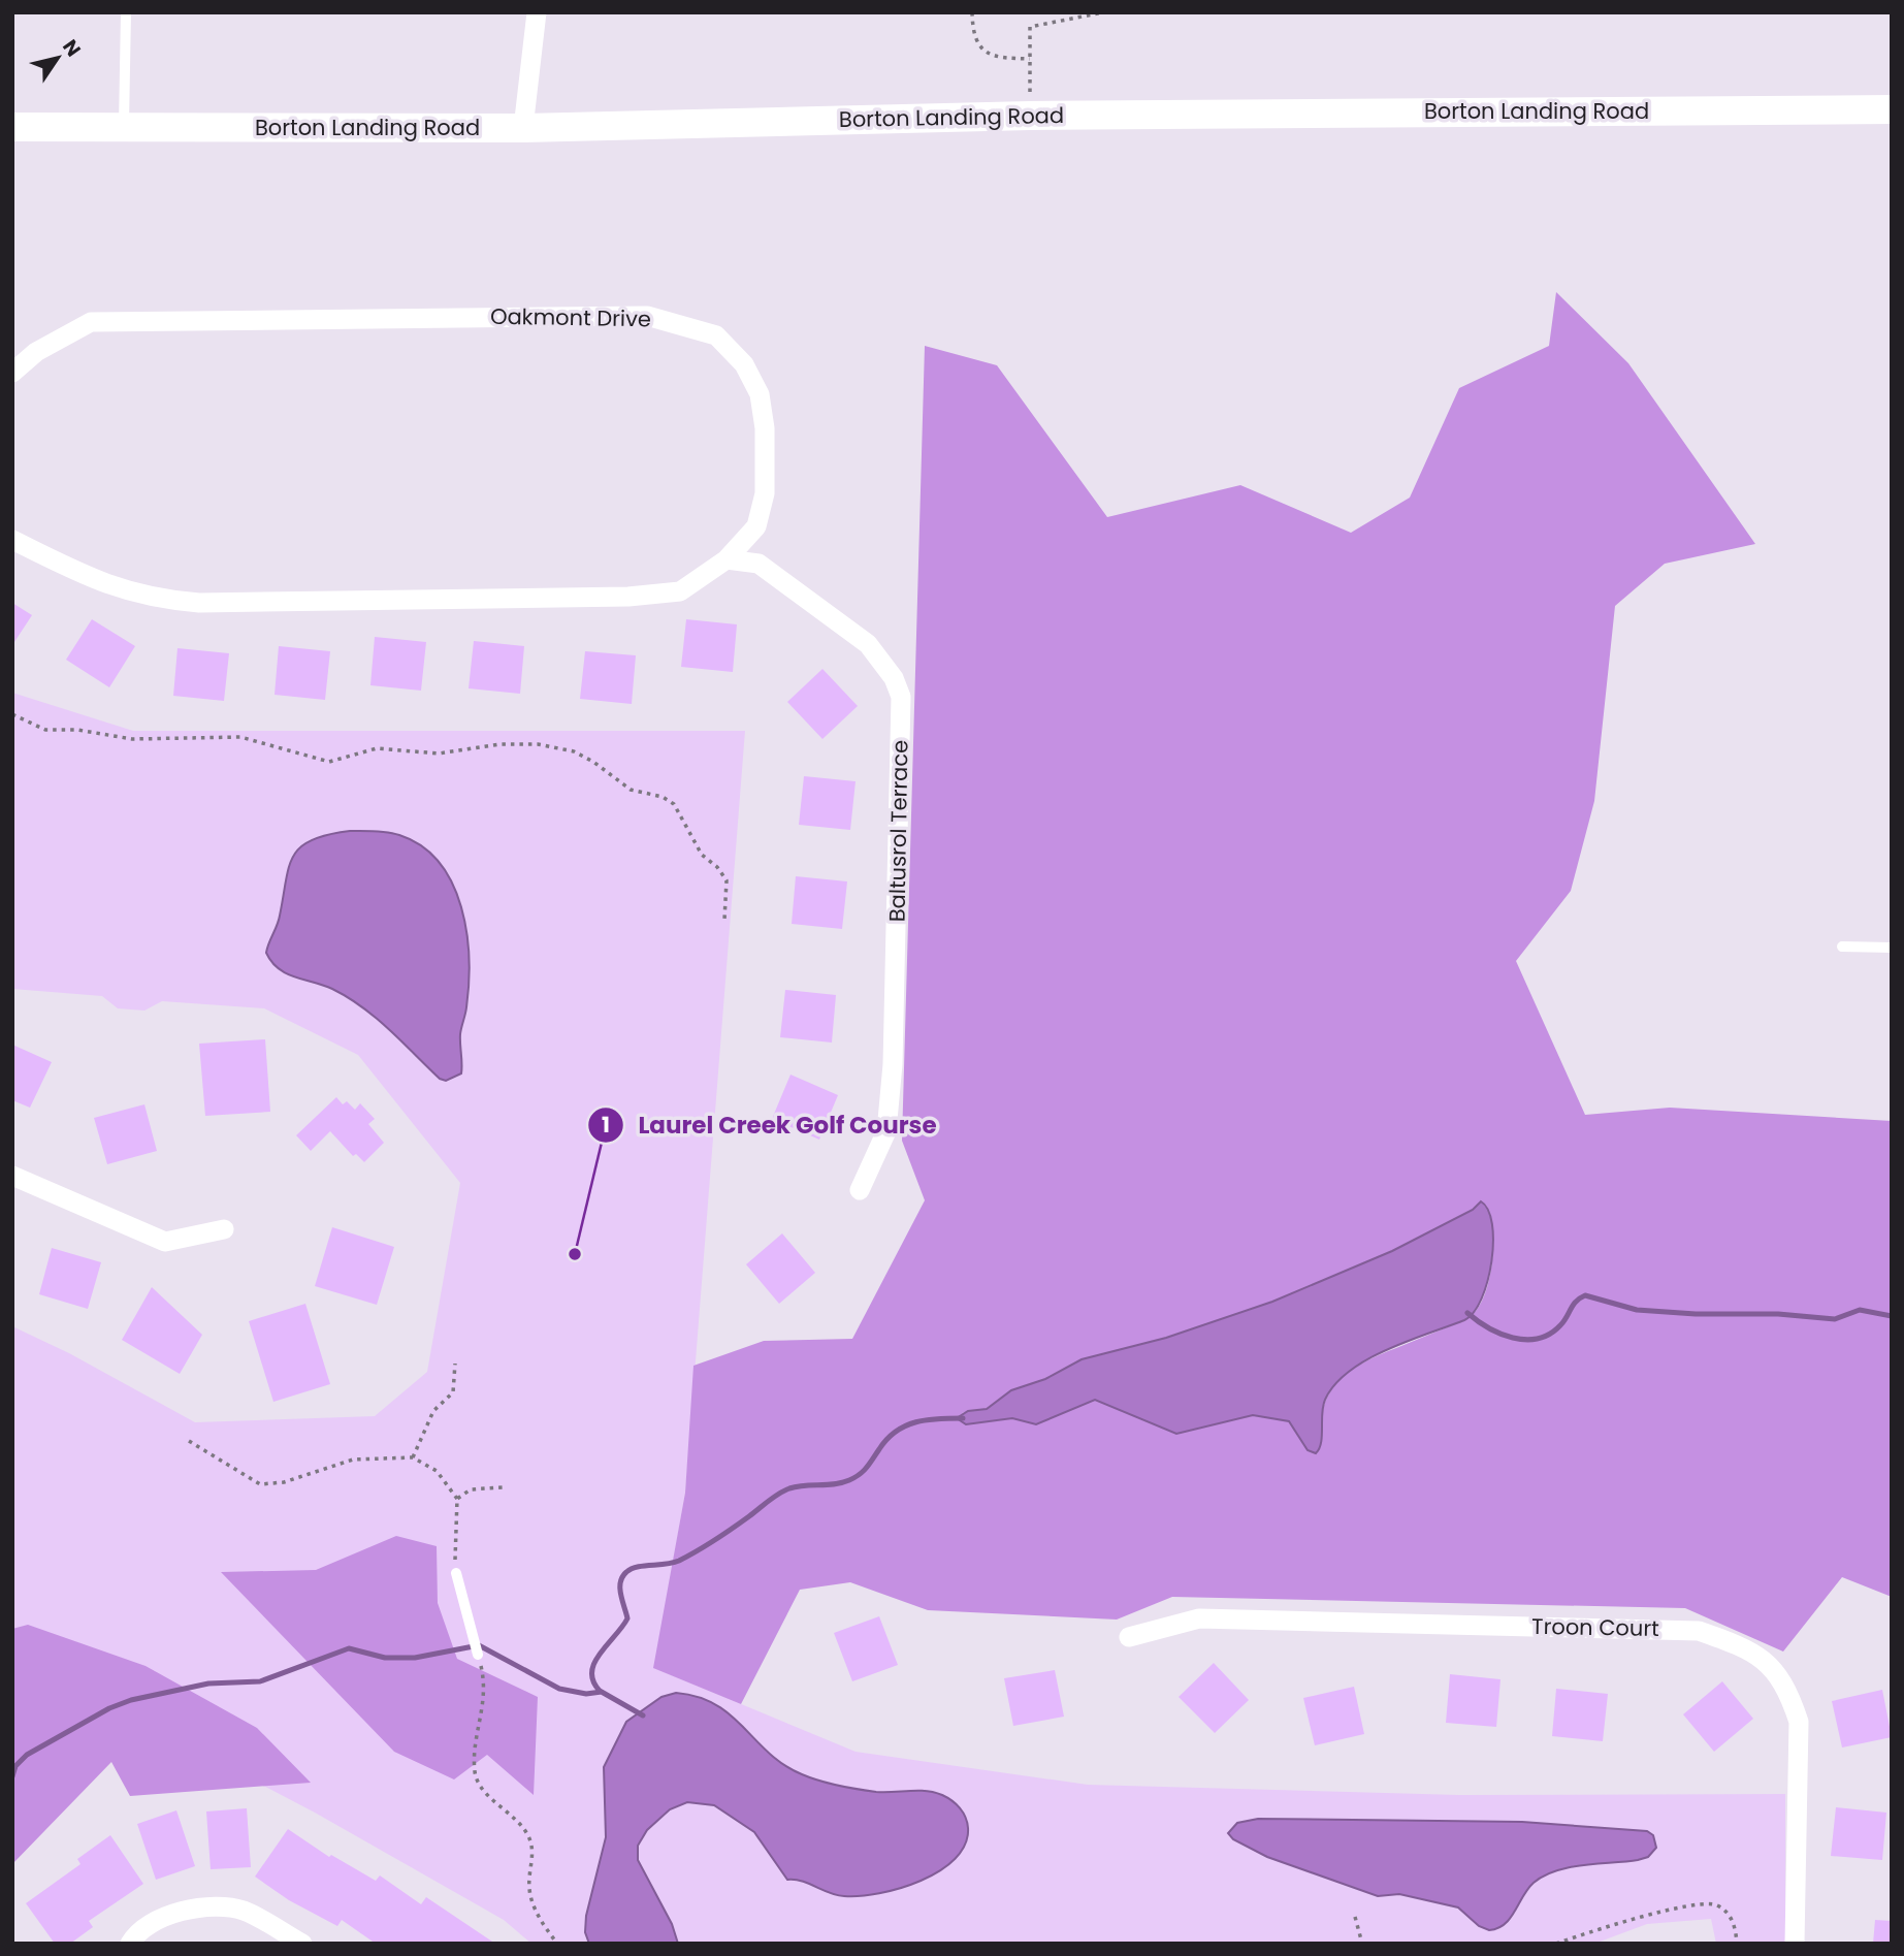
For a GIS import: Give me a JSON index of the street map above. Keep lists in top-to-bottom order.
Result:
{
  "streets": {
    "street": [
      "Borton Landing Road",
      "Oakmont Drive",
      "Baltusrol Terrace",
      "Troon Court"
    ]
  },
  "crossings": [
    ["Oakmont Drive", "Baltusrol Terrace"]
  ],
  "places": ["Laurel Creek Golf Course"],
  "north": "top right"
}
